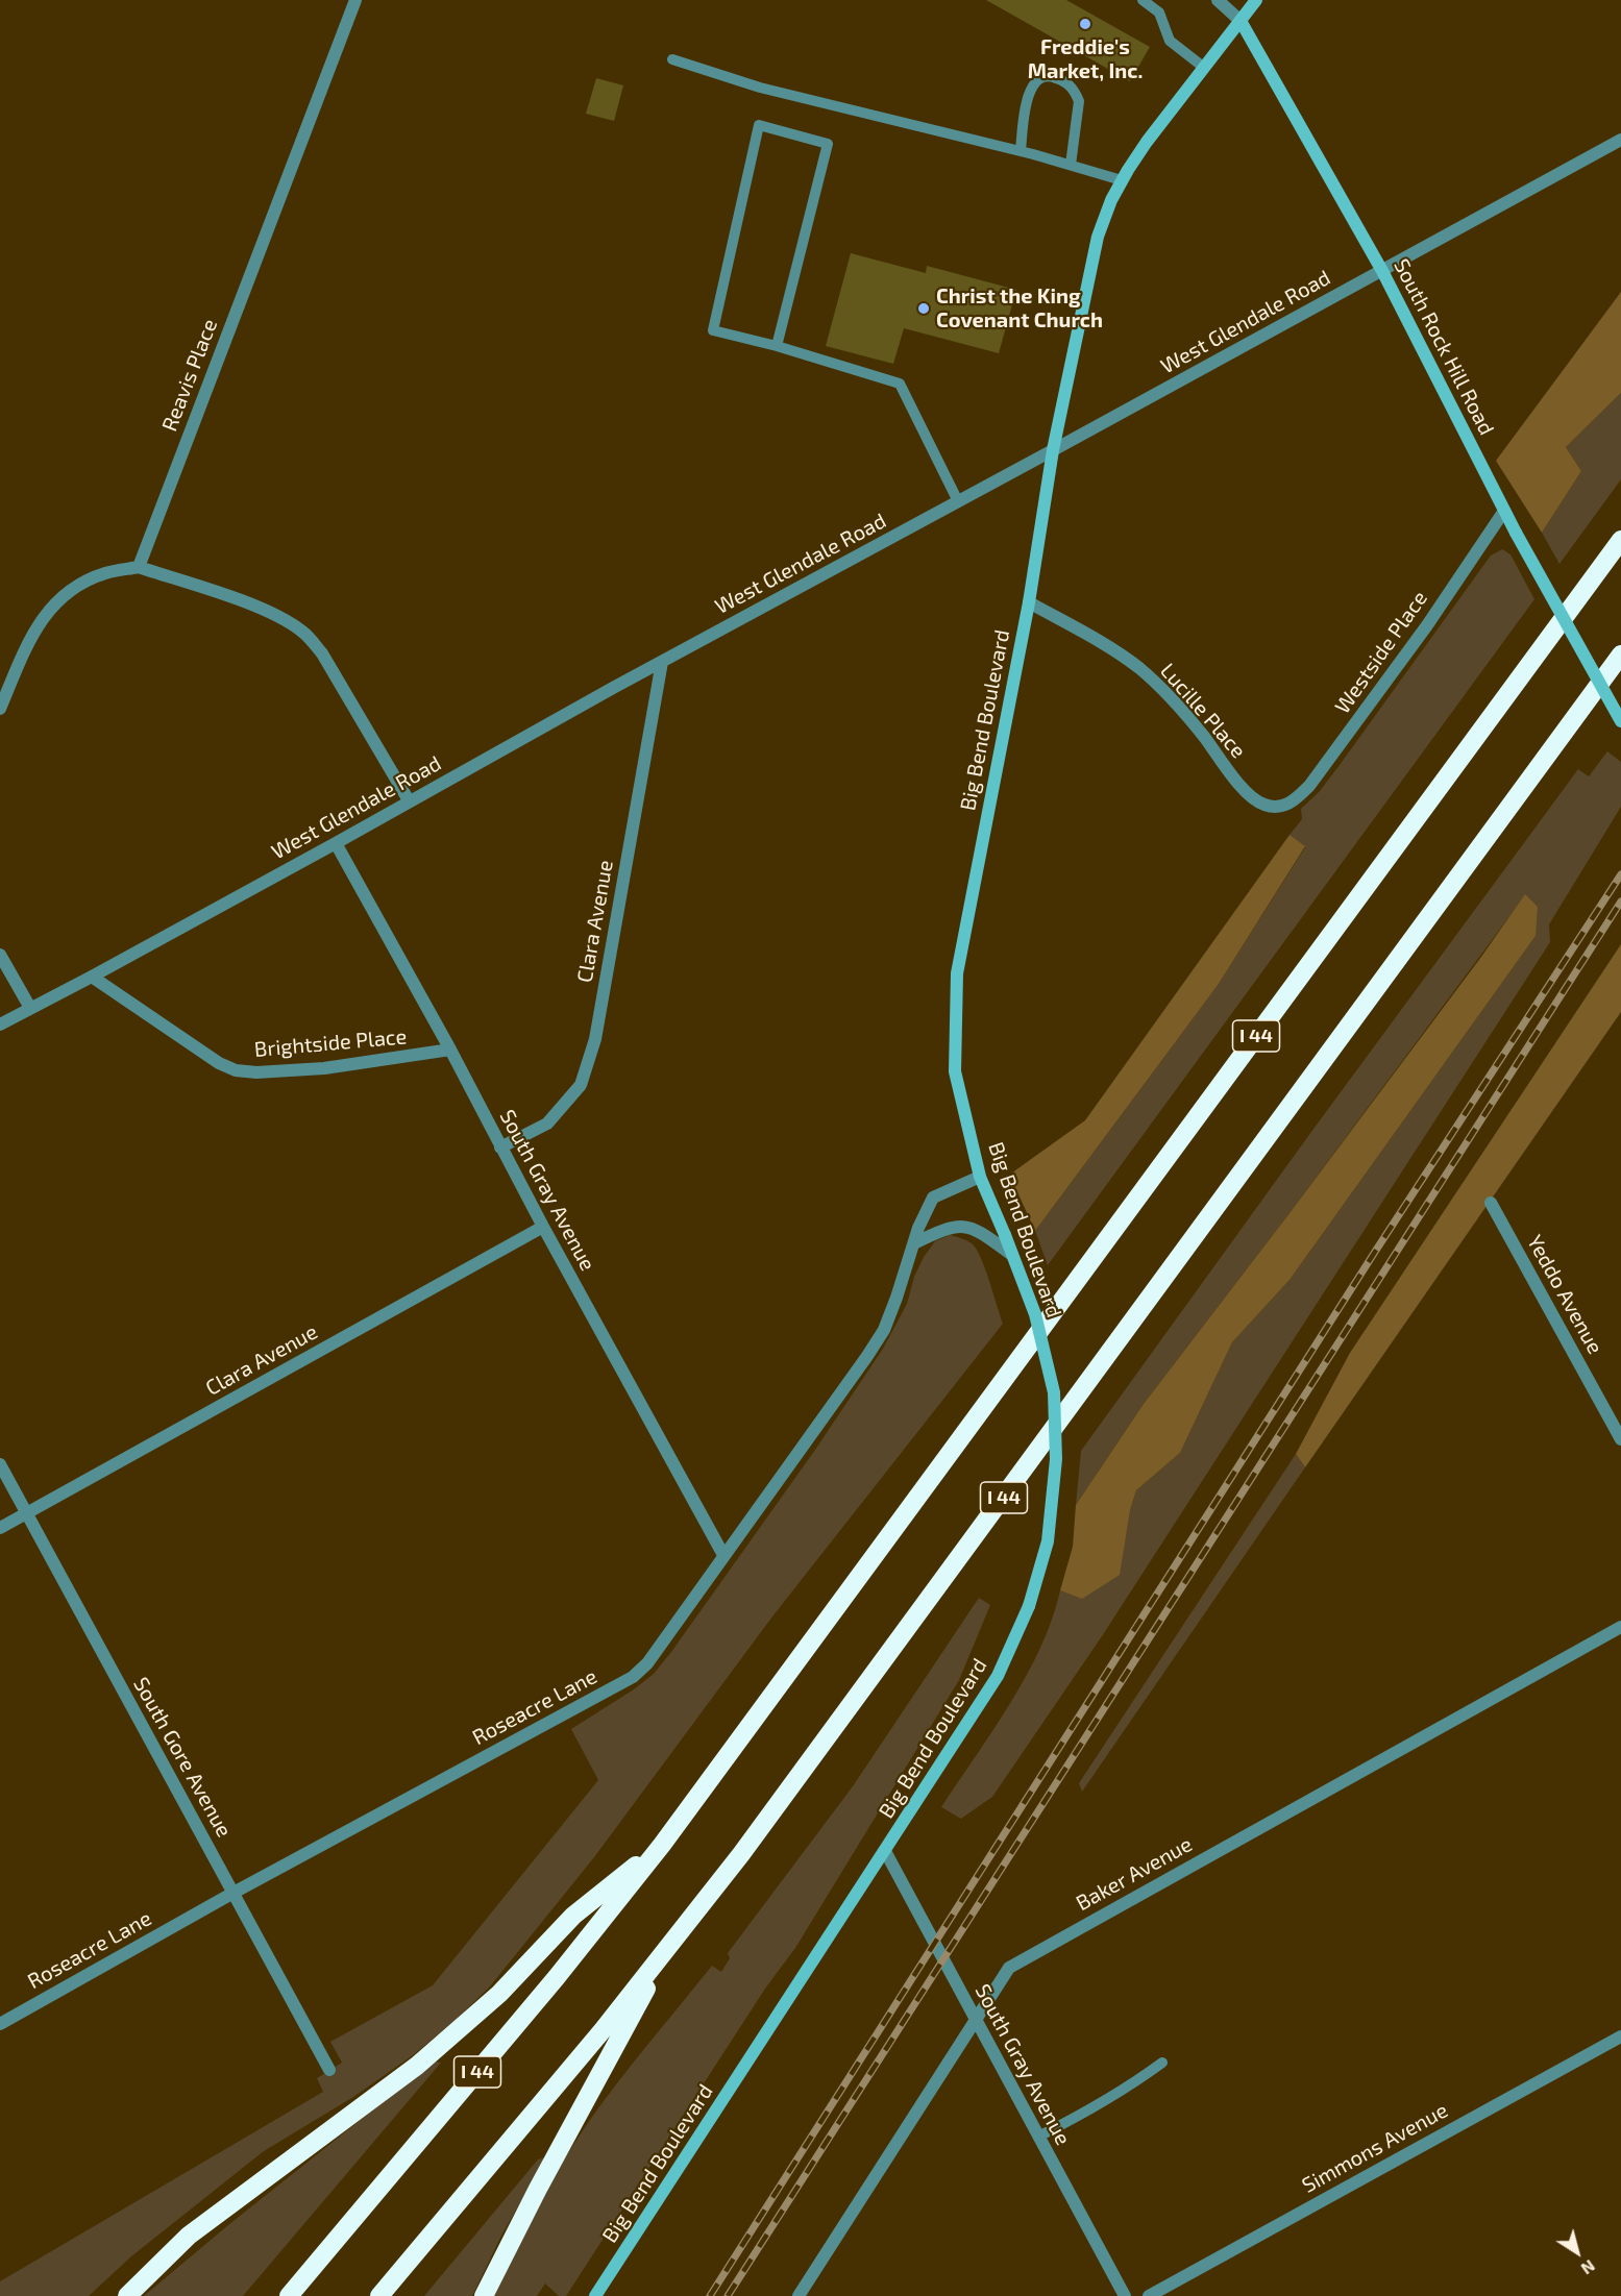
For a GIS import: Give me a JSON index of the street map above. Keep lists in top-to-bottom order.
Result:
{
  "streets": {
    "highway": ["I 44"],
    "main road": ["South Rock Hill Road", "Big Bend Boulevard"],
    "street": [
      "West Glendale Road",
      "Reavis Place",
      "Westside Place",
      "Lucille Place",
      "Clara Avenue",
      "Brightside Place",
      "South Gray Avenue",
      "Yeddo Avenue",
      "Roseacre Lane",
      "South Gore Avenue",
      "Baker Avenue",
      "Simmons Avenue"
    ]
  },
  "crossings": [
    ["West Glendale Road", "South Rock Hill Road"],
    ["West Glendale Road", "Big Bend Boulevard"],
    ["West Glendale Road", "Clara Avenue"],
    ["West Glendale Road", "Brightside Place"],
    ["West Glendale Road", "South Gray Avenue"],
    ["South Rock Hill Road", "Westside Place"],
    ["South Rock Hill Road", "Big Bend Boulevard"],
    ["Westside Place", "Lucille Place"],
    ["Lucille Place", "Big Bend Boulevard"],
    ["Big Bend Boulevard", "South Gray Avenue"],
    ["Big Bend Boulevard", "Roseacre Lane"],
    ["Clara Avenue", "South Gray Avenue"],
    ["Clara Avenue", "South Gore Avenue"],
    ["Brightside Place", "South Gray Avenue"],
    ["South Gray Avenue", "Roseacre Lane"],
    ["South Gray Avenue", "Baker Avenue"],
    ["Roseacre Lane", "South Gore Avenue"]
  ],
  "places": ["Freddie's Market, Inc.", "Christ the King Covenant Church"],
  "north": "bottom right"
}
